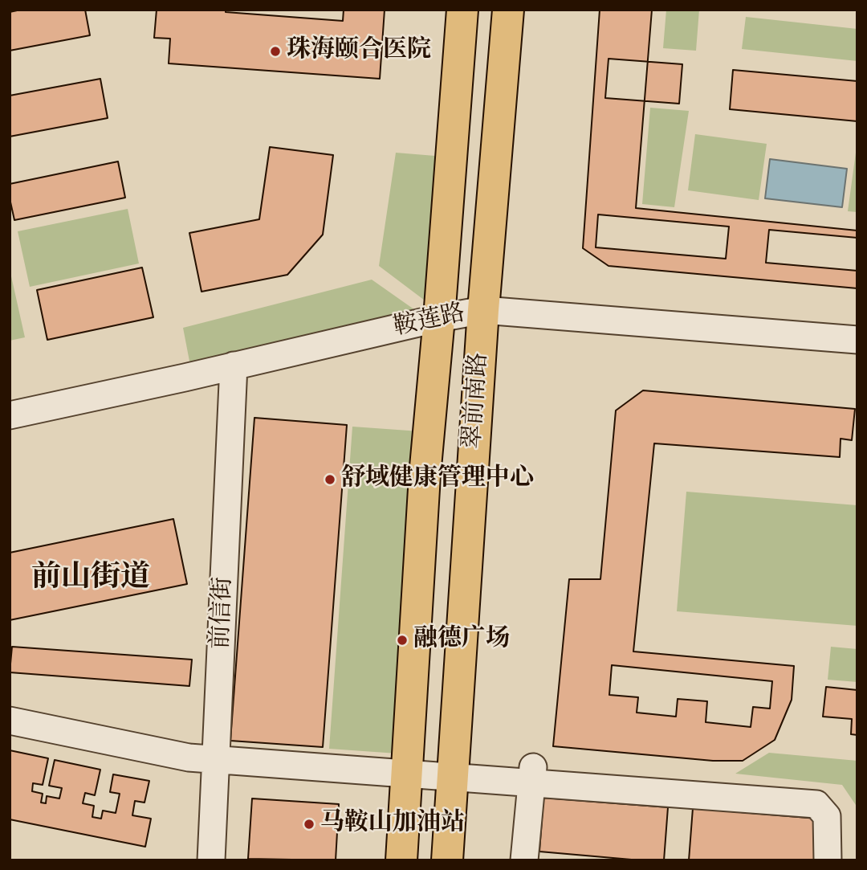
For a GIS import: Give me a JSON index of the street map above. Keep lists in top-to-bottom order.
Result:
{
  "streets": {
    "main road": ["翠前南路"],
    "street": ["鞍莲路", "前信街"]
  },
  "crossings": [
    ["鞍莲路", "翠前南路"],
    ["鞍莲路", "前信街"]
  ],
  "districts": ["前山街道"],
  "places": [
    "珠海颐合医院",
    "舒域健康管理中心",
    "融德广场",
    "马鞍山加油站"
  ]
}
